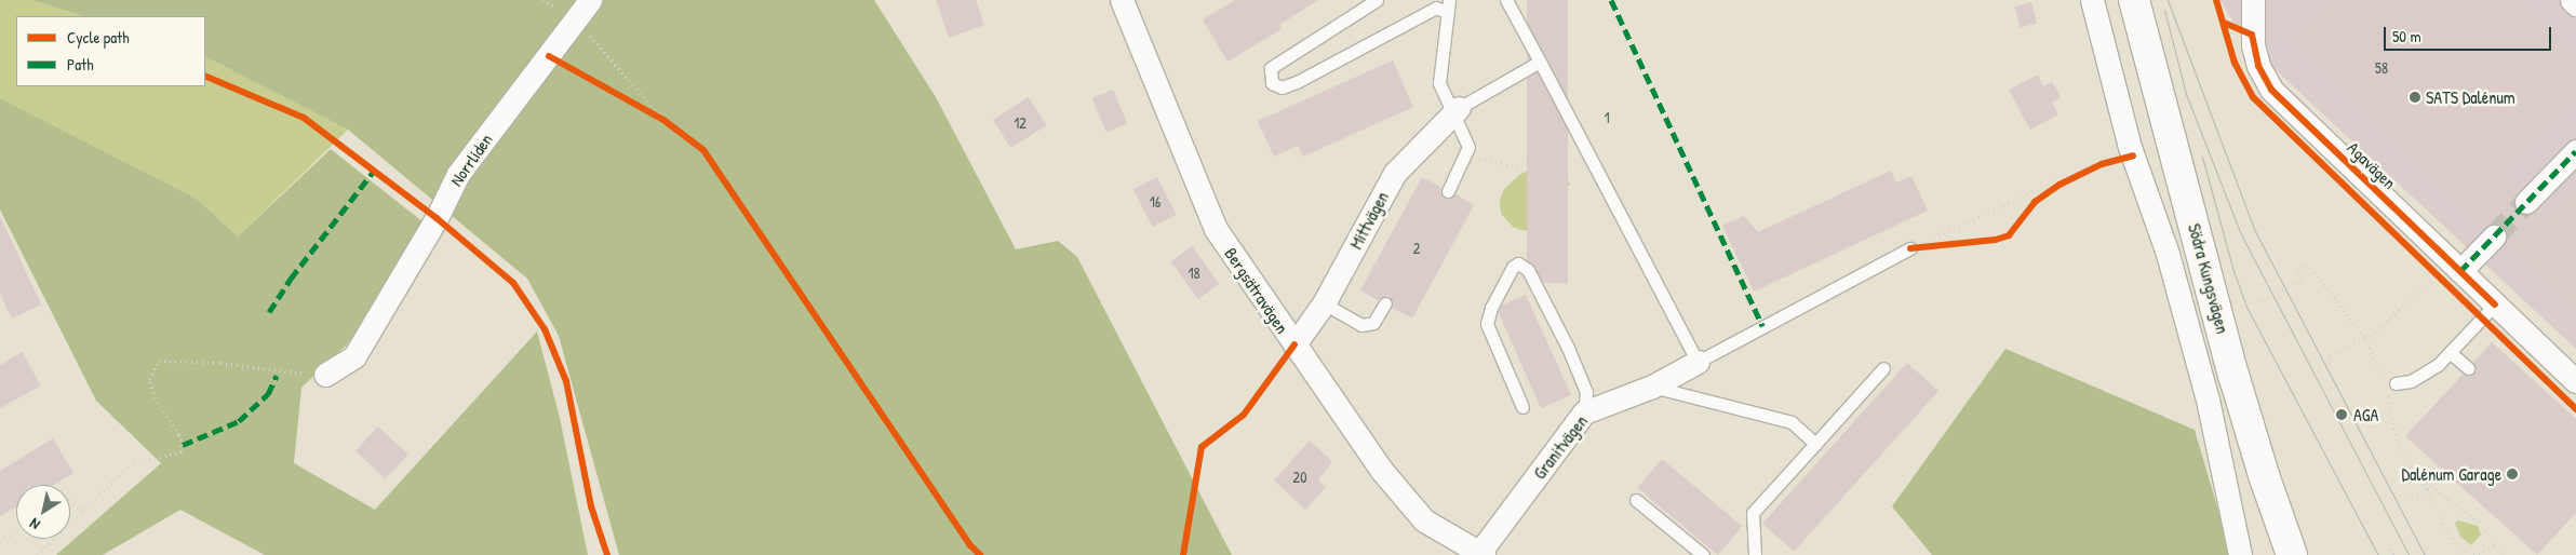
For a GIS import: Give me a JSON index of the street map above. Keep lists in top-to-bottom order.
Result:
{
  "streets": {
    "main road": ["Södra Kungsvägen"],
    "street": [
      "Norrliden",
      "Agavägen",
      "Mittvägen",
      "Bergsätravägen",
      "Granitvägen"
    ]
  },
  "crossings": [
    ["Mittvägen", "Bergsätravägen"],
    ["Bergsätravägen", "Granitvägen"]
  ],
  "places": ["SATS Dalénum", "AGA", "Dalénum Garage"],
  "house_numbers": [
    "58",
    "1",
    "12",
    "16",
    "2",
    "18",
    "20"
  ],
  "legend": ["Cycle path", "Path"],
  "scale_bar": "50 m",
  "north": "bottom left"
}
